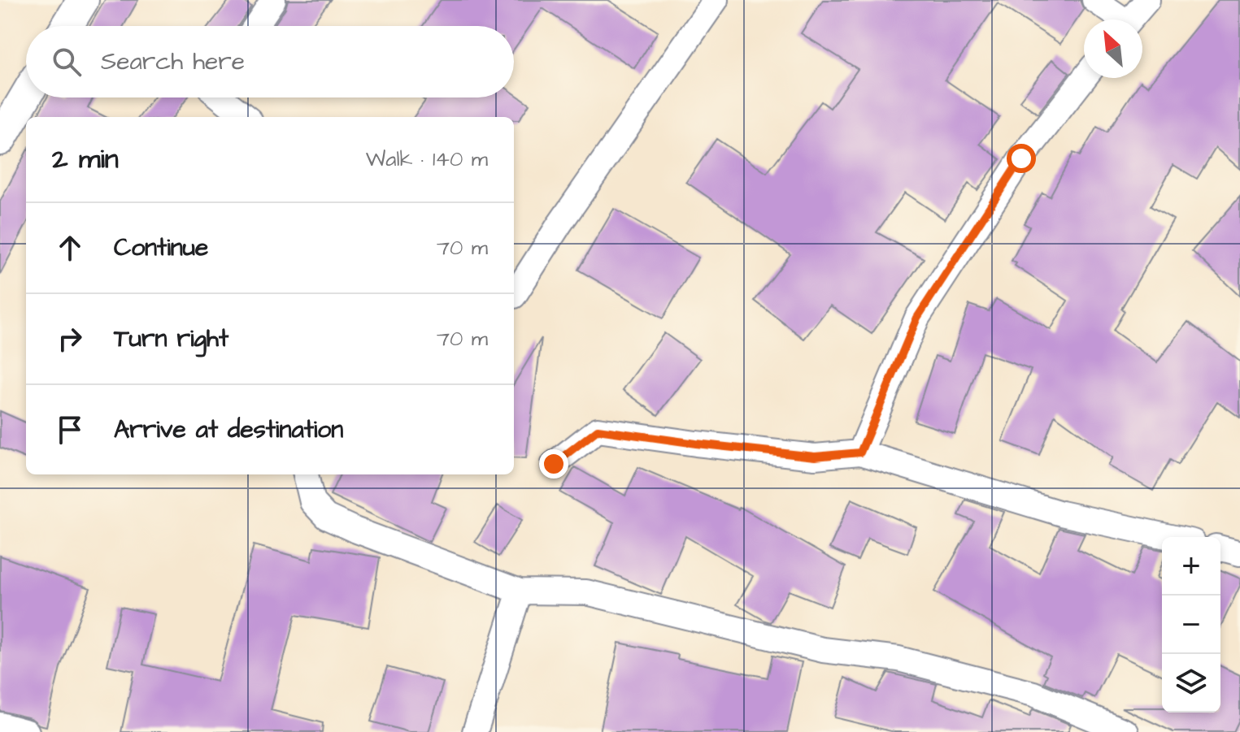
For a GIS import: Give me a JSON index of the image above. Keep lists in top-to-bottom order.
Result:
{
  "north": "top left",
  "page": {
    "search": "Search here",
    "heading": ["2 min", "Walk · 140 m"],
    "list": [
      ["Continue", "70 m"],
      ["Turn right", "70 m"],
      "Arrive at destination"
    ],
    "map_buttons": ["+", "−"]
  }
}
